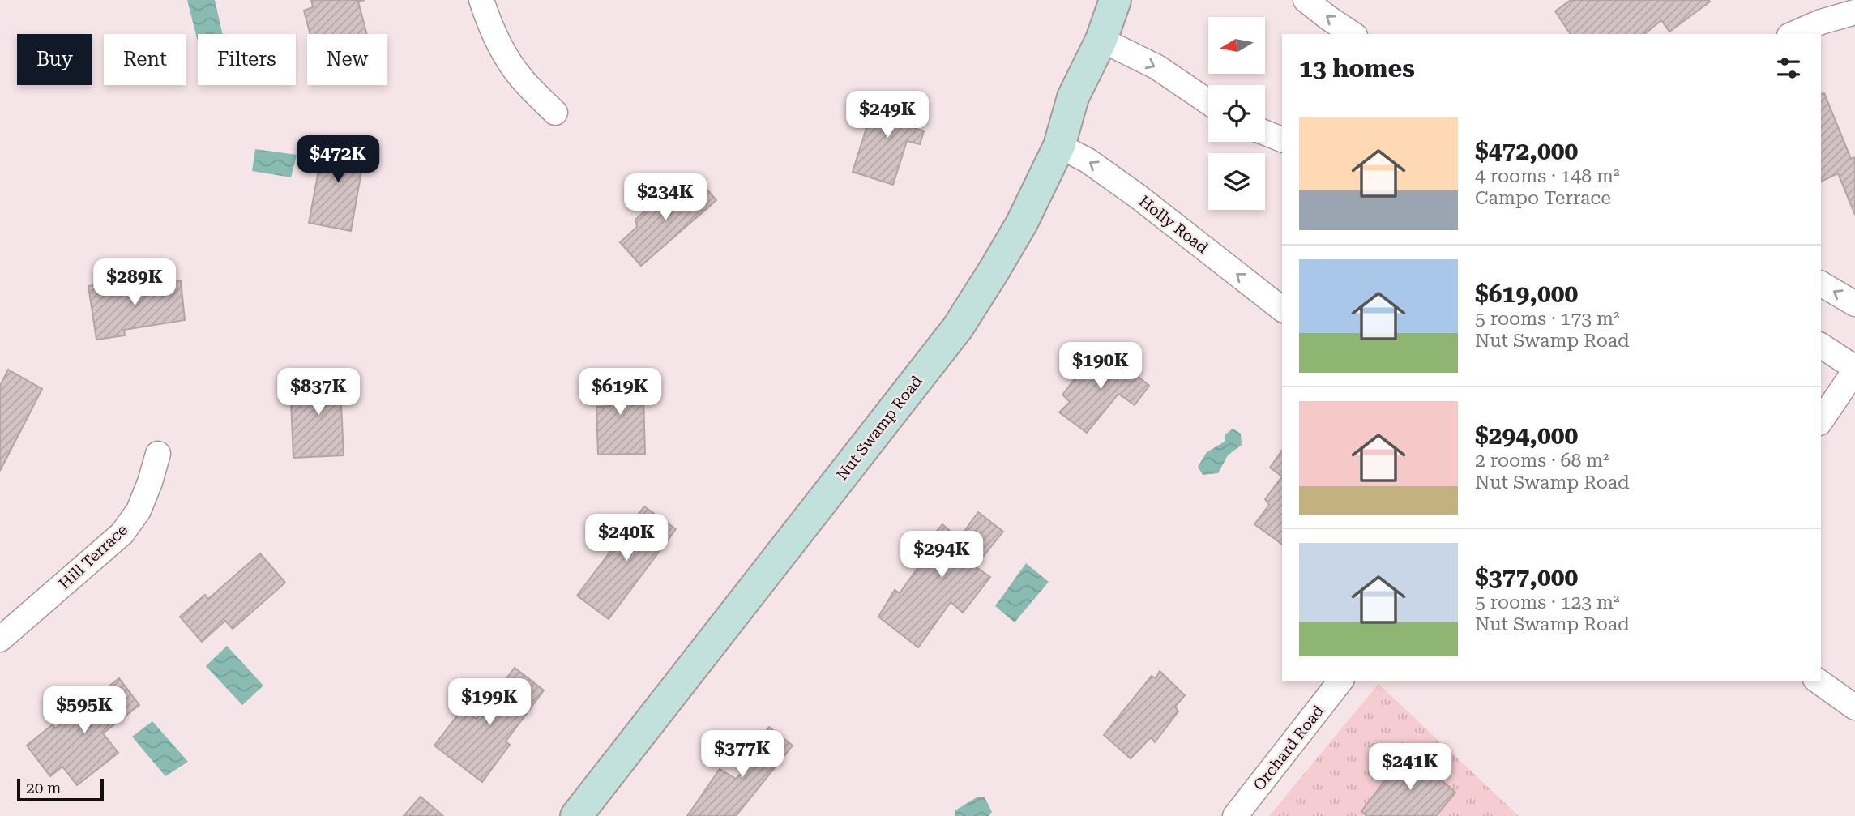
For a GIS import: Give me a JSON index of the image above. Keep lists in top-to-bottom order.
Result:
{
  "streets": {
    "main road": ["Nut Swamp Road"],
    "street": ["Holly Road", "Hill Terrace", "Orchard Road"]
  },
  "crossings": [
    ["Holly Road", "Nut Swamp Road"]
  ],
  "scale_bar": "20 m",
  "north": "left",
  "page": {
    "chip": [
      "Buy",
      "Rent",
      "Filters",
      "New"
    ],
    "heading": "13 homes",
    "price": [
      "$249K",
      "$472K",
      "$234K",
      "$289K",
      "$190K",
      "$837K",
      "$619K",
      "$240K",
      "$294K",
      "$199K",
      "$595K",
      "$377K",
      "$241K"
    ],
    "list": [
      {
        "name": "$472,000",
        "note": "4 rooms · 148 m² · Campo Terrace"
      },
      {
        "name": "$619,000",
        "note": "5 rooms · 173 m² · Nut Swamp Road"
      },
      {
        "name": "$294,000",
        "note": "2 rooms · 68 m² · Nut Swamp Road"
      },
      {
        "name": "$377,000",
        "note": "5 rooms · 123 m² · Nut Swamp Road"
      }
    ],
    "scale": "20 m"
  }
}
